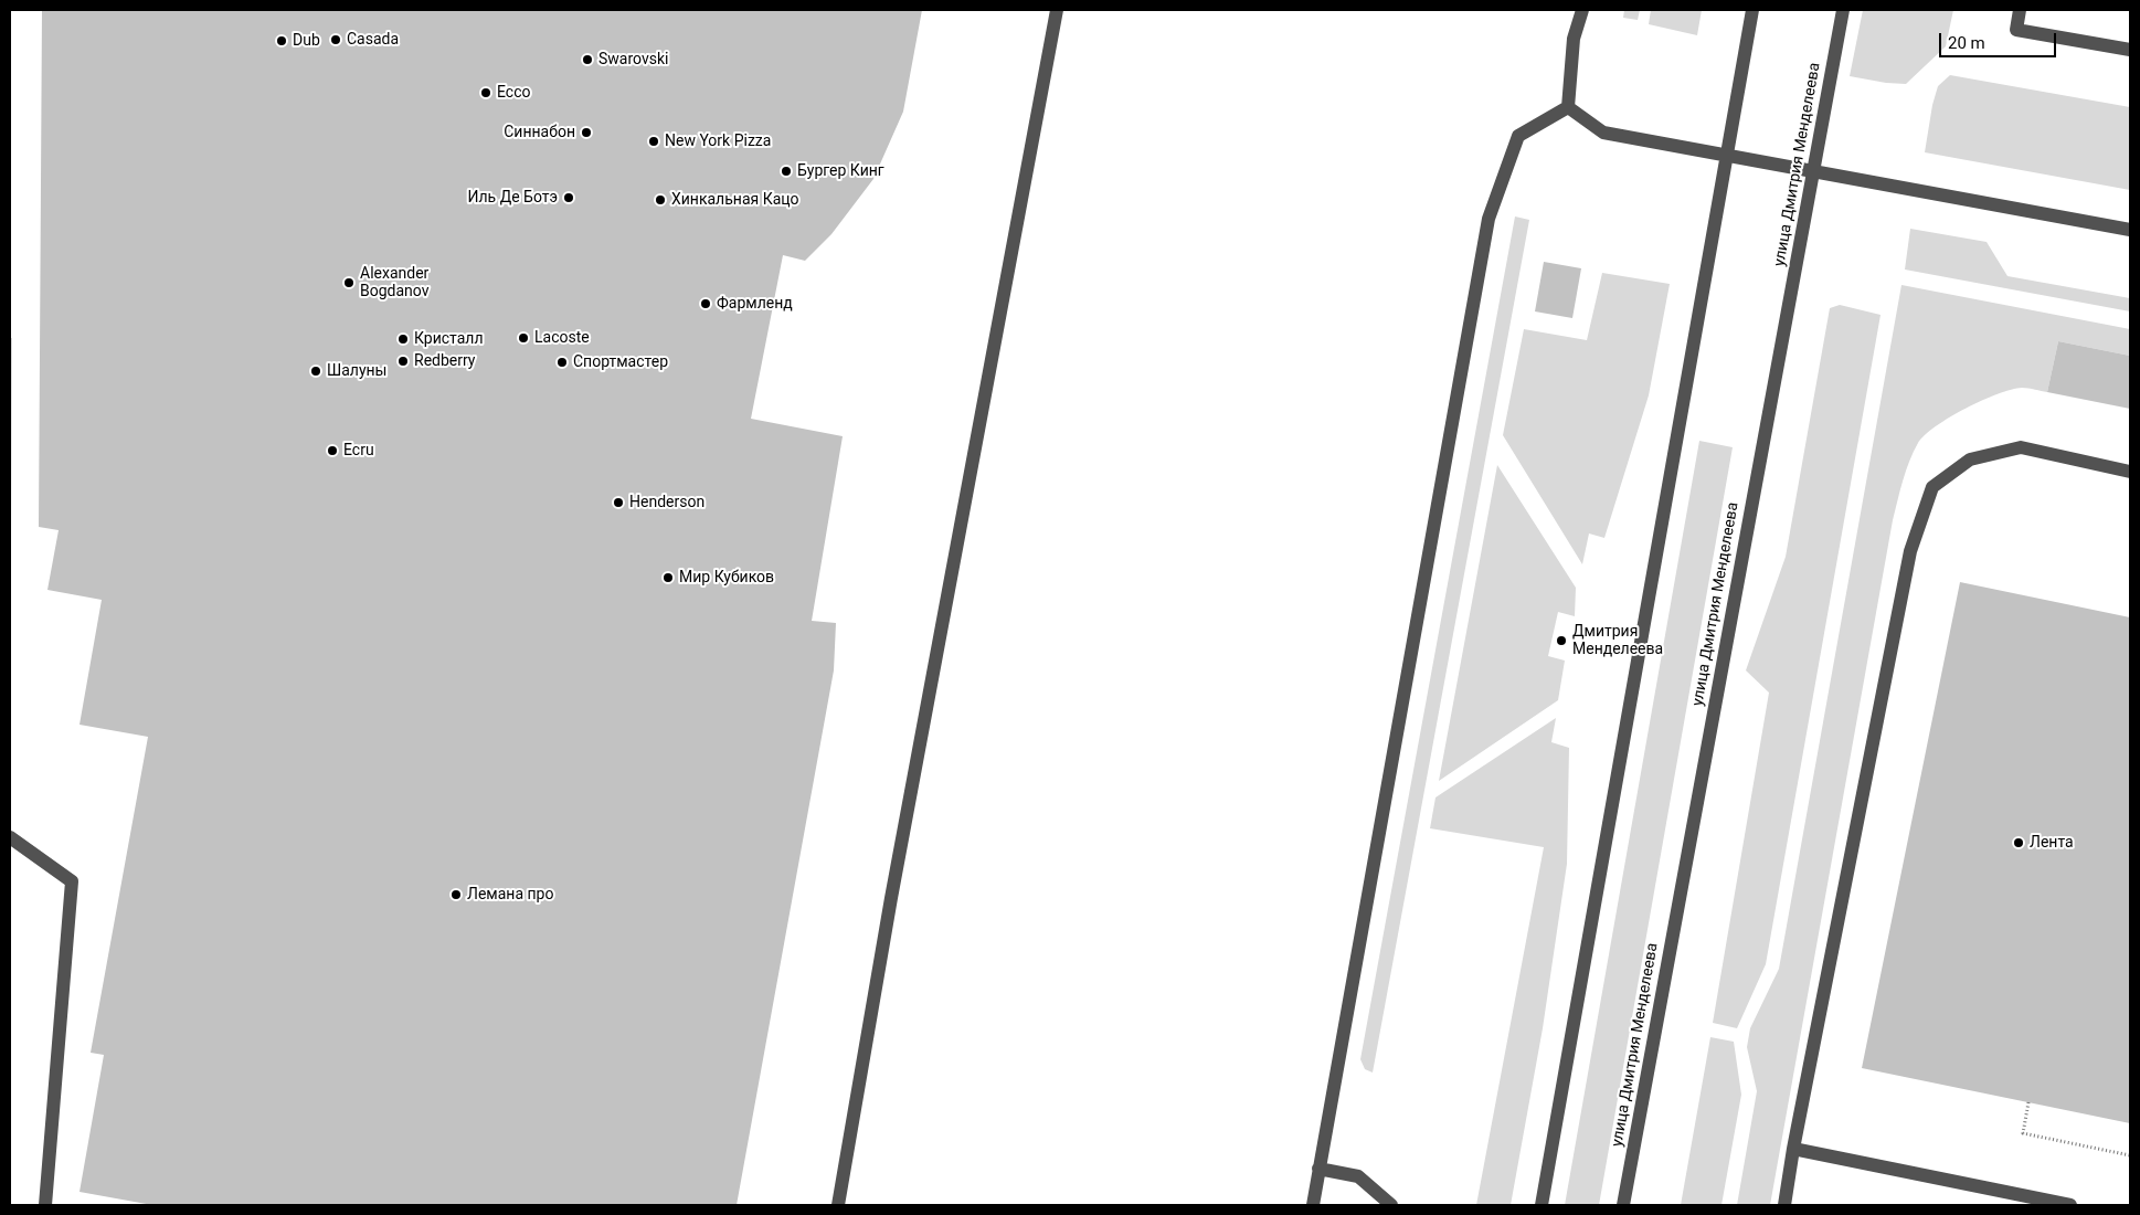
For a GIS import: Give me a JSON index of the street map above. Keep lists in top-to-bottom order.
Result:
{
  "streets": {
    "street": ["улица Дмитрия Менделеева"]
  },
  "places": [
    "Casada",
    "Dub",
    "Swarovski",
    "Ecco",
    "Синнабон",
    "New York Pizza",
    "Бургер Кинг",
    "Иль Де Ботэ",
    "Хинкальная Кацо",
    "Alexander Bogdanov",
    "Фармленд",
    "Lacoste",
    "Кристалл",
    "Redberry",
    "Спортмастер",
    "Шалуны",
    "Ecru",
    "Henderson",
    "Мир Кубиков",
    "Дмитрия Менделеева",
    "Лента",
    "Лемана про"
  ],
  "scale_bar": "20 m"
}
